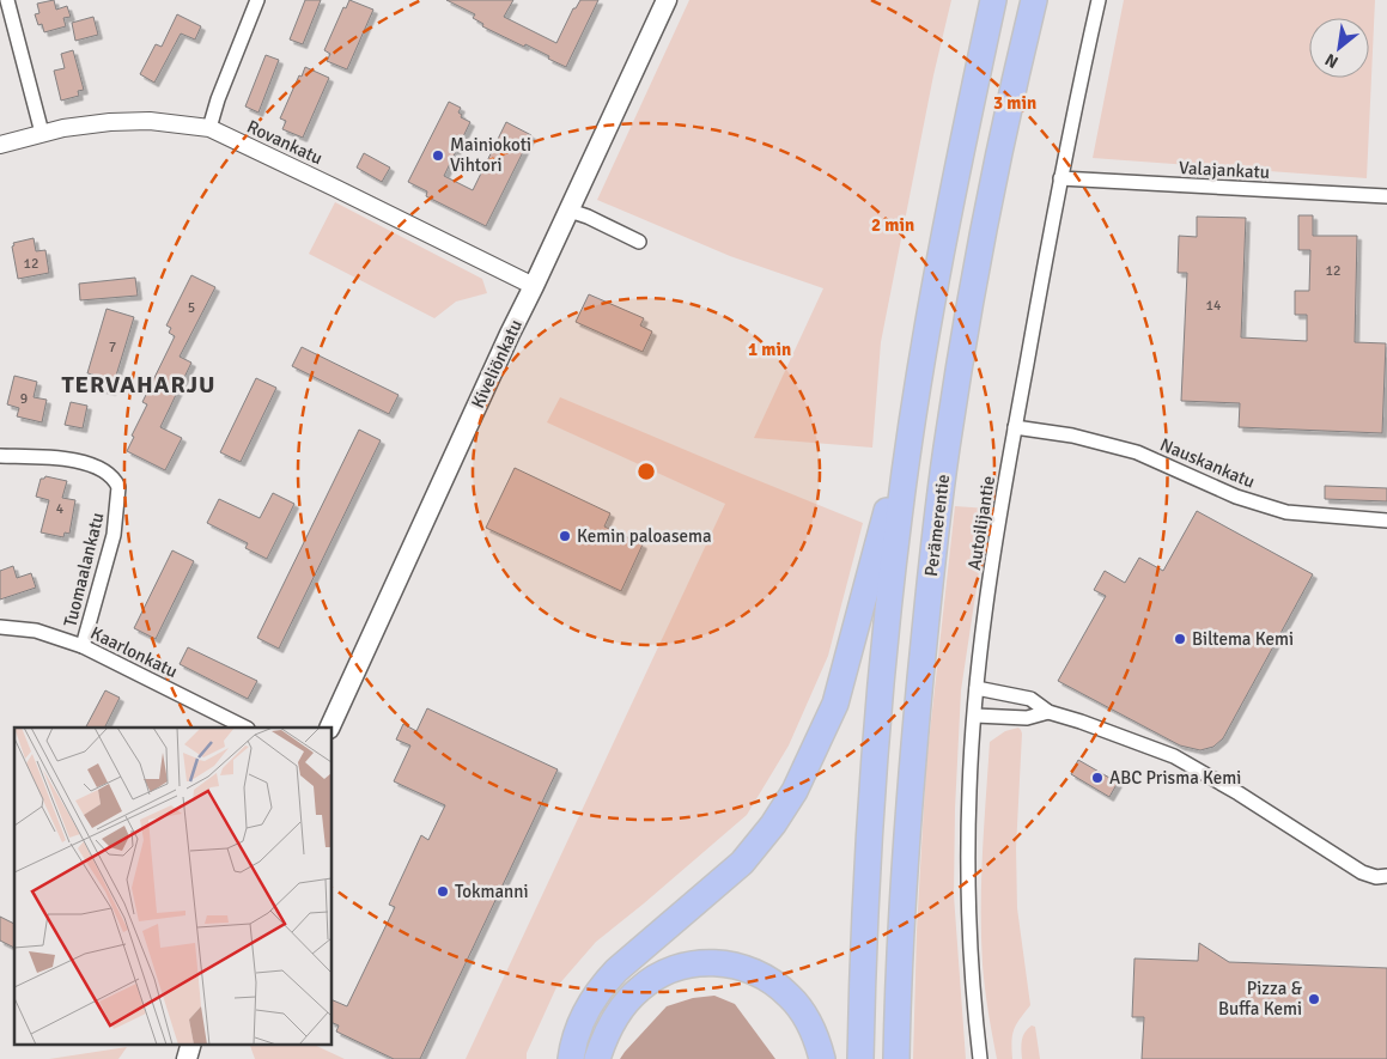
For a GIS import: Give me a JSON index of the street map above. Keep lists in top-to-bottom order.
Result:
{
  "streets": {
    "highway": ["Perämerentie"],
    "main road": ["Kiveliönkatu"],
    "street": [
      "Rovankatu",
      "Valajankatu",
      "Nauskankatu",
      "Autoilijantie",
      "Tuomaalankatu",
      "Kaarlonkatu"
    ]
  },
  "crossings": [
    ["Rovankatu", "Kiveliönkatu"],
    ["Valajankatu", "Autoilijantie"],
    ["Nauskankatu", "Autoilijantie"],
    ["Tuomaalankatu", "Kaarlonkatu"]
  ],
  "districts": ["TERVAHARJU"],
  "places": [
    "Mainiokoti Vihtori",
    "Kemin paloasema",
    "Biltema Kemi",
    "ABC Prisma Kemi",
    "Tokmanni",
    "Pizza & Buffa Kemi"
  ],
  "house_numbers": [
    "12",
    "12",
    "14",
    "5",
    "7",
    "9",
    "4"
  ],
  "north": "bottom left",
  "rings": ["3 min", "2 min", "1 min"]
}
